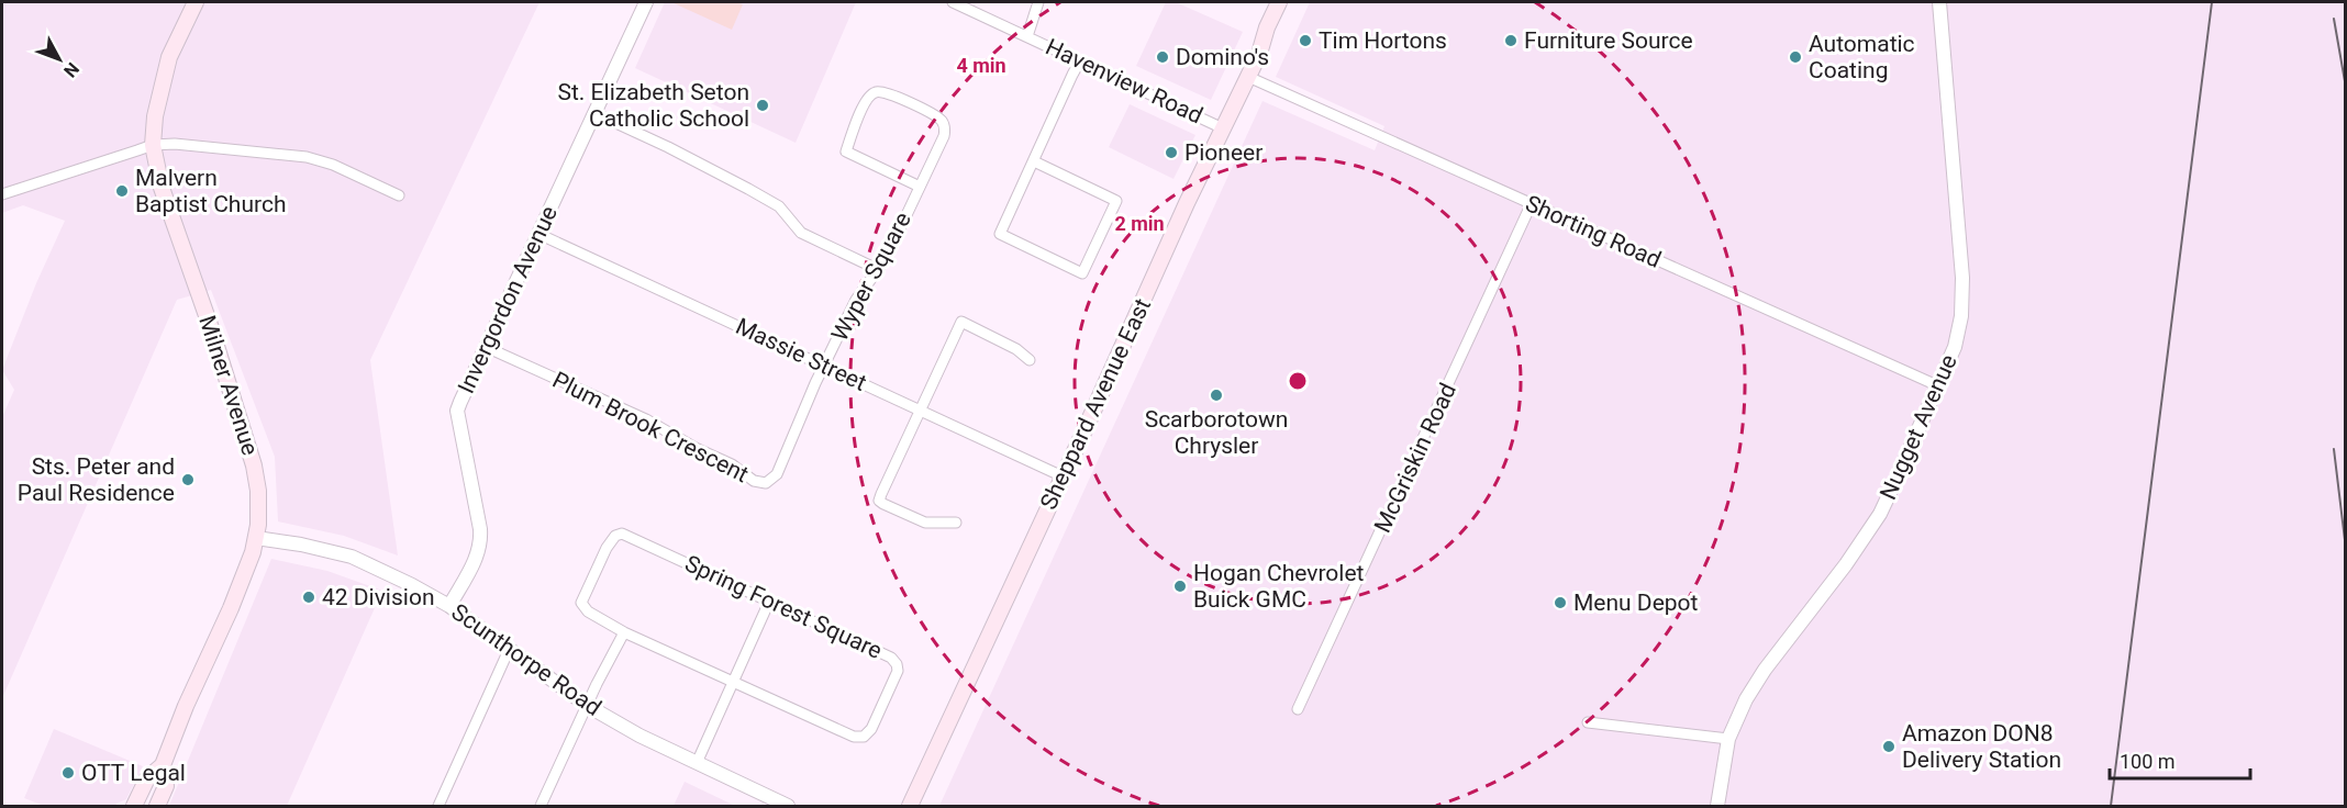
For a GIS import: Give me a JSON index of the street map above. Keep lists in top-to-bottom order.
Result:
{
  "streets": {
    "main road": ["Milner Avenue", "Sheppard Avenue East"],
    "street": [
      "Havenview Road",
      "Shorting Road",
      "Wyper Square",
      "Invergordon Avenue",
      "Massie Street",
      "Plum Brook Crescent",
      "Nugget Avenue",
      "McGriskin Road",
      "Spring Forest Square",
      "Scunthorpe Road"
    ]
  },
  "crossings": [
    ["Havenview Road", "Sheppard Avenue East"],
    ["Shorting Road", "Sheppard Avenue East"],
    ["Shorting Road", "Nugget Avenue"],
    ["Shorting Road", "McGriskin Road"],
    ["Wyper Square", "Massie Street"],
    ["Wyper Square", "Plum Brook Crescent"],
    ["Invergordon Avenue", "Massie Street"],
    ["Invergordon Avenue", "Plum Brook Crescent"],
    ["Invergordon Avenue", "Scunthorpe Road"],
    ["Massie Street", "Sheppard Avenue East"],
    ["Massie Street", "Plum Brook Crescent"],
    ["Milner Avenue", "Scunthorpe Road"]
  ],
  "places": [
    "Tim Hortons",
    "Furniture Source",
    "Domino's",
    "Automatic Coating",
    "St. Elizabeth Seton Catholic School",
    "Pioneer",
    "Malvern Baptist Church",
    "Scarborotown Chrysler",
    "Sts. Peter and Paul Residence",
    "Hogan Chevrolet Buick GMC",
    "42 Division",
    "Menu Depot",
    "Amazon DON8 Delivery Station",
    "OTT Legal"
  ],
  "scale_bar": "100 m",
  "north": "bottom right",
  "rings": ["4 min", "2 min"]
}
